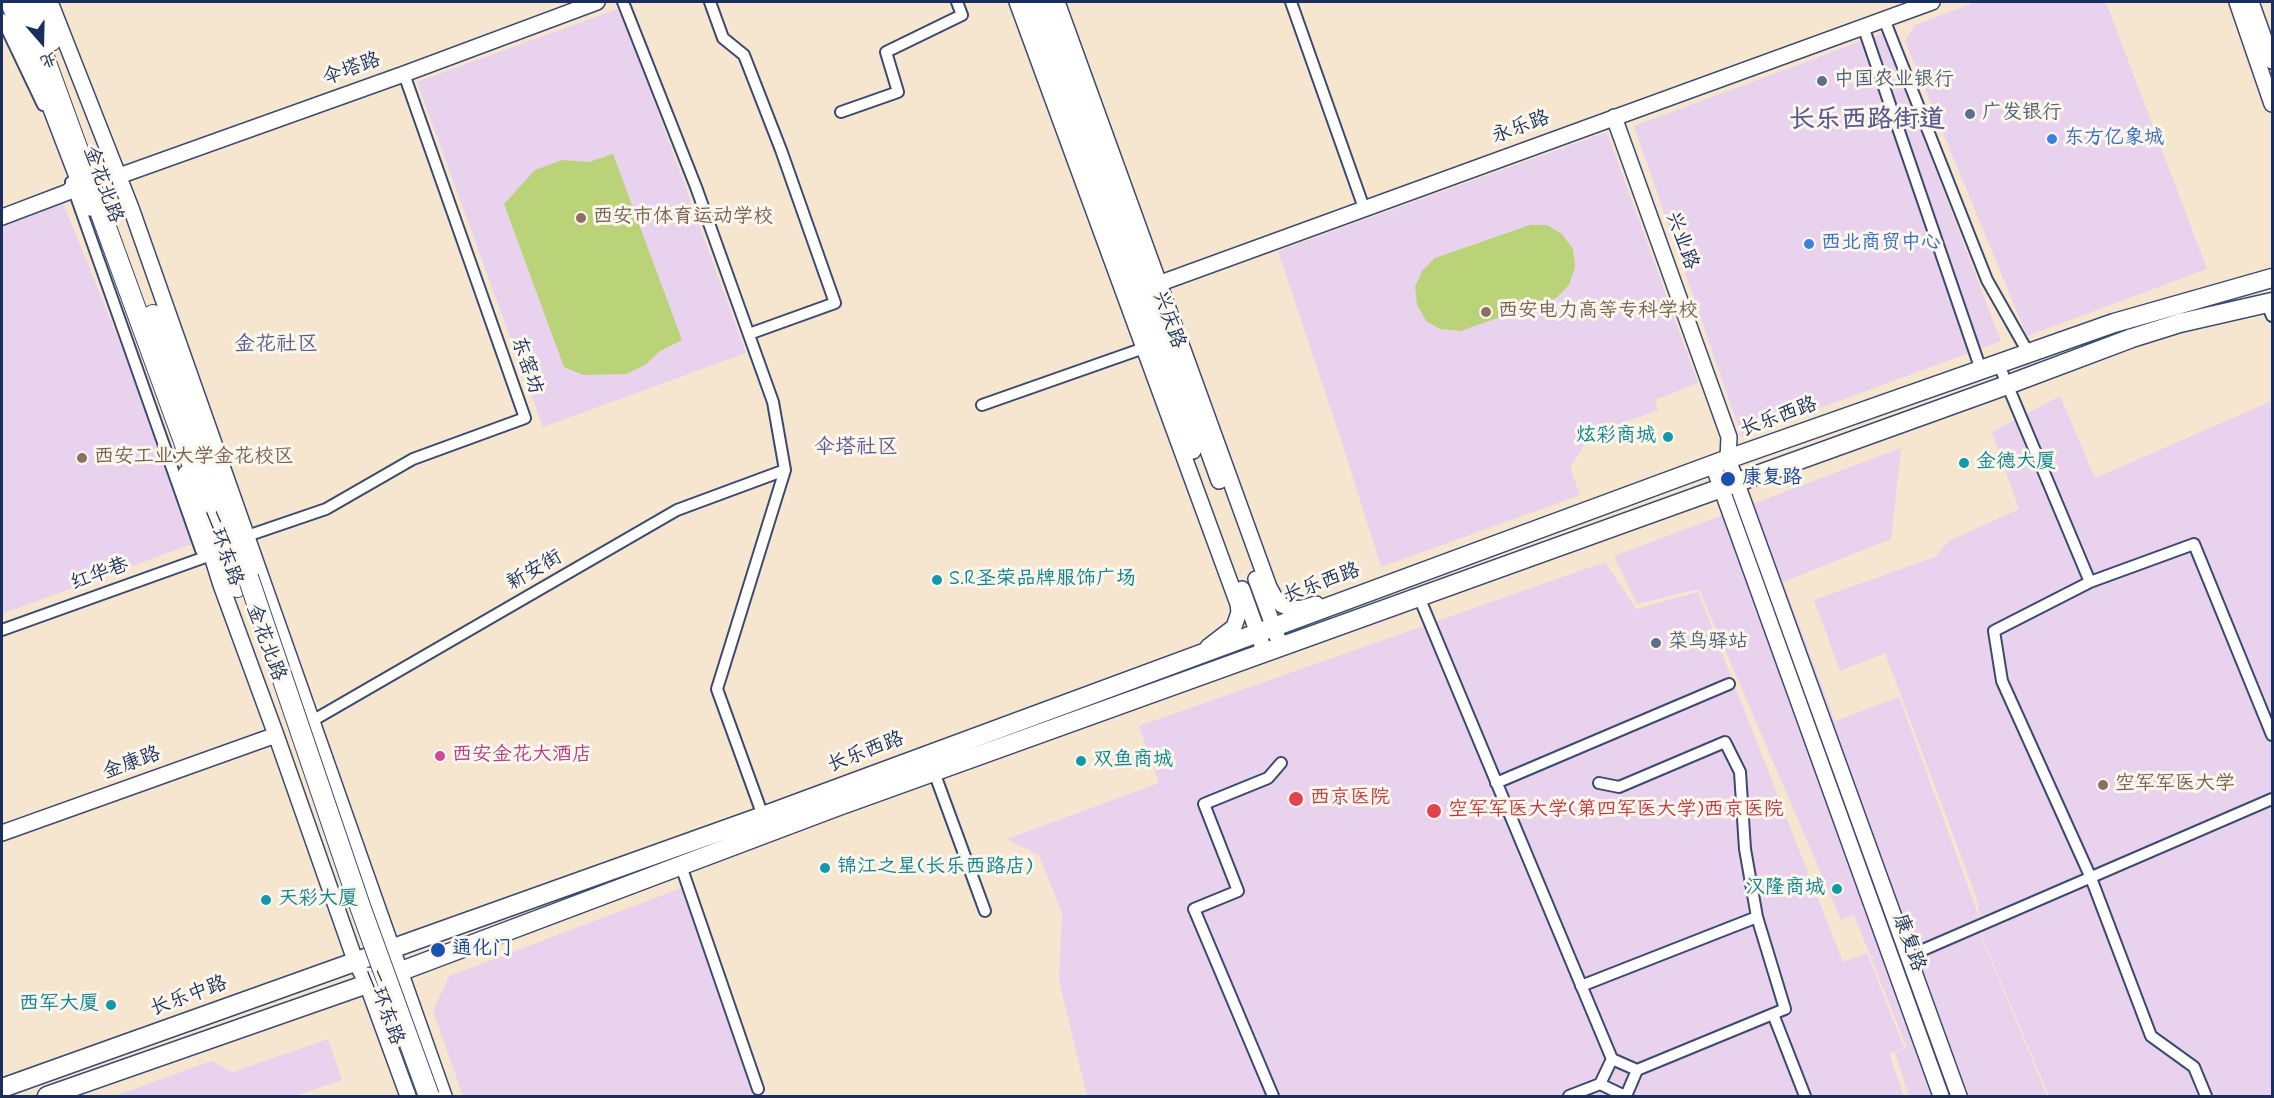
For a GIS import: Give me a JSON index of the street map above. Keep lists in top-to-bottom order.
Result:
{
  "streets": {
    "highway": ["二环东路"],
    "main road": [
      "伞塔路",
      "永乐路",
      "金花北路",
      "兴业路",
      "兴庆路",
      "长乐西路",
      "金康路",
      "康复路",
      "长乐中路"
    ],
    "street": ["东窑坊", "新安街", "红华巷"]
  },
  "crossings": [
    ["伞塔路", "金花北路"],
    ["伞塔路", "东窑坊"],
    ["永乐路", "兴业路"],
    ["永乐路", "兴庆路"],
    ["金花北路", "东窑坊"],
    ["金花北路", "长乐西路"],
    ["金花北路", "新安街"],
    ["金花北路", "红华巷"],
    ["金花北路", "金康路"],
    ["金花北路", "长乐中路"],
    ["兴业路", "长乐西路"],
    ["兴业路", "康复路"],
    ["兴庆路", "长乐西路"],
    ["长乐西路", "康复路"],
    ["长乐西路", "长乐中路"]
  ],
  "districts": ["长乐西路街道", "金花社区", "伞塔社区"],
  "places": [
    "中国农业银行",
    "广发银行",
    "东方亿象城",
    "西安市体育运动学校",
    "西北商贸中心",
    "西安电力高等专科学校",
    "炫彩商城",
    "西安工业大学金花校区",
    "金德大厦",
    "康复路",
    "S.R圣荣品牌服饰广场",
    "菜鸟驿站",
    "西安金花大酒店",
    "双鱼商城",
    "空军军医大学",
    "西京医院",
    "空军军医大学(第四军医大学)西京医院",
    "锦江之星(长乐西路店)",
    "汉隆商城",
    "天彩大厦",
    "通化门",
    "西军大厦"
  ],
  "north": "bottom"
}
